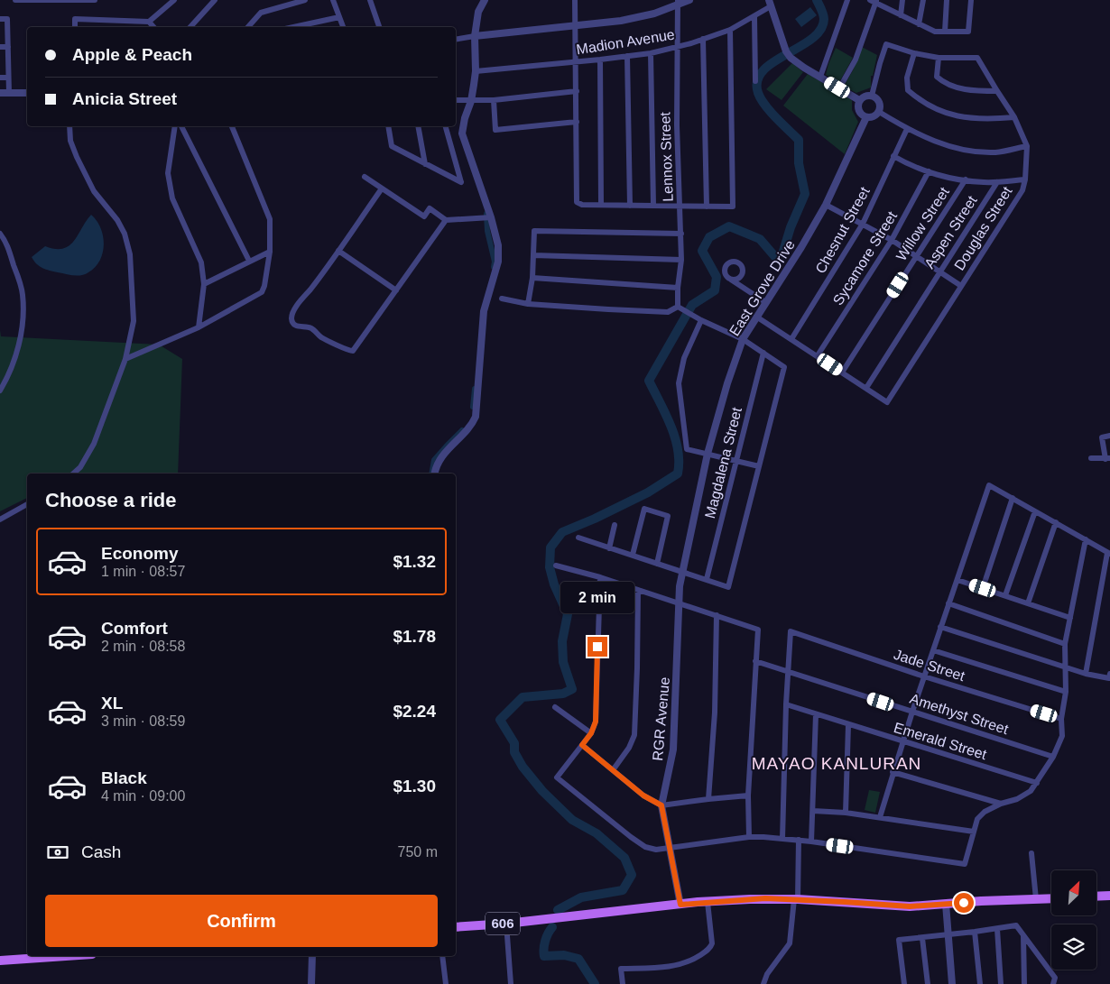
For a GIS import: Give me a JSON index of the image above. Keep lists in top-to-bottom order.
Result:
{
  "streets": {
    "main road": ["606"],
    "street": [
      "Madion Avenue",
      "Lennox Street",
      "Willow Street",
      "Douglas Street",
      "Chesnut Street",
      "Aspen Street",
      "Sycamore Street",
      "East Grove Drive",
      "Magdalena Street",
      "Jade Street",
      "Amethyst Street",
      "RGR Avenue",
      "Emerald Street"
    ]
  },
  "crossings": [
    ["Madion Avenue", "Lennox Street"],
    ["Douglas Street", "Aspen Street"],
    ["East Grove Drive", "RGR Avenue"],
    ["Jade Street", "Amethyst Street"],
    ["RGR Avenue", "606"]
  ],
  "districts": ["MAYAO KANLURAN"],
  "north": "top right",
  "page": {
    "banner": ["Apple & Peach", "Anicia Street"],
    "heading": "Choose a ride",
    "list": [
      {
        "name": "Economy",
        "note": "1 min · 08:57",
        "value": "$1.32"
      },
      {
        "name": "Comfort",
        "note": "2 min · 08:58",
        "value": "$1.78"
      },
      {
        "name": "XL",
        "note": "3 min · 08:59",
        "value": "$2.24"
      },
      {
        "name": "Black",
        "note": "4 min · 09:00",
        "value": "$1.30"
      }
    ],
    "bubble": "2 min",
    "pay": ["Cash", "750 m"],
    "buttons": "Confirm"
  }
}
